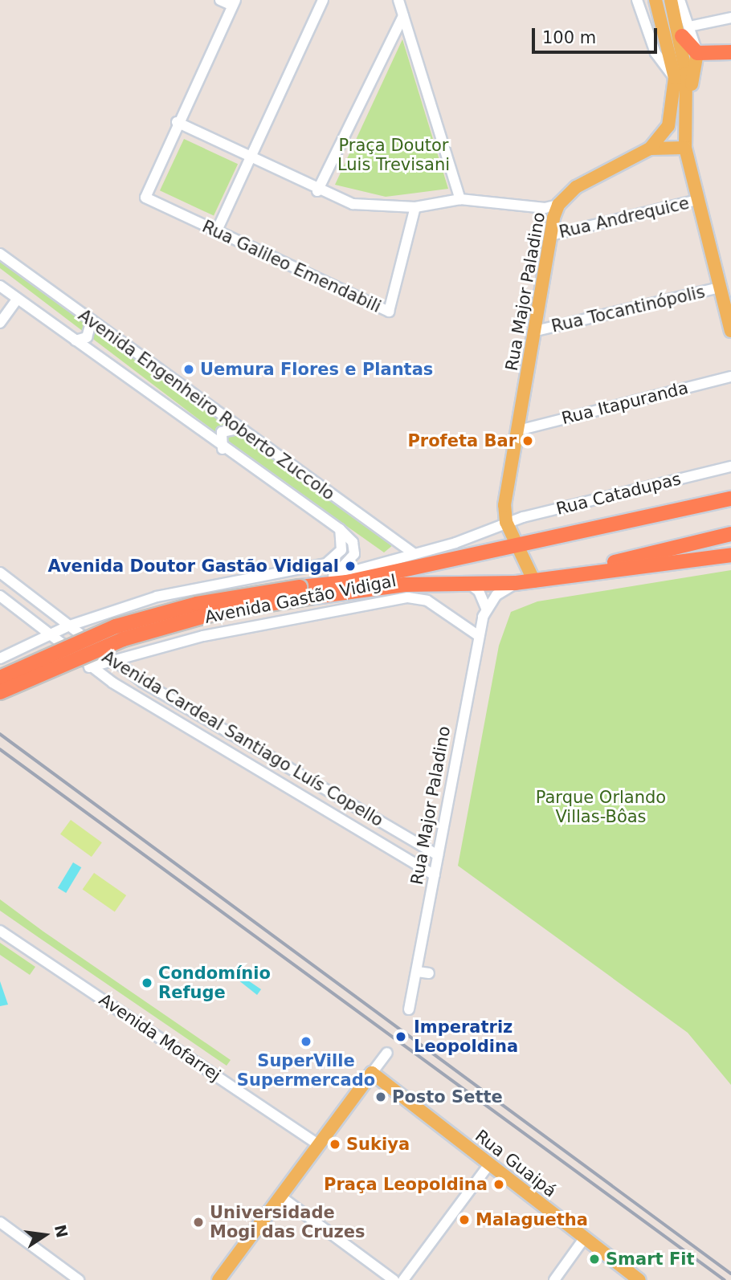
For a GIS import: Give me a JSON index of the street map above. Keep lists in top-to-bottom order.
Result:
{
  "streets": {
    "highway": ["Avenida Gastão Vidigal"],
    "main road": ["Rua Major Paladino", "Rua Guaipá"],
    "street": [
      "Rua Andrequice",
      "Rua Galileo Emendabili",
      "Rua Tocantinópolis",
      "Rua Itapuranda",
      "Avenida Engenheiro Roberto Zuccolo",
      "Rua Catadupas",
      "Avenida Cardeal Santiago Luís Copello",
      "Avenida Mofarrej"
    ]
  },
  "crossings": [
    ["Rua Andrequice", "Rua Major Paladino"],
    ["Rua Major Paladino", "Rua Tocantinópolis"],
    ["Rua Major Paladino", "Rua Itapuranda"],
    ["Rua Major Paladino", "Rua Catadupas"],
    ["Rua Major Paladino", "Avenida Gastão Vidigal"],
    ["Rua Major Paladino", "Avenida Cardeal Santiago Luís Copello"],
    ["Avenida Engenheiro Roberto Zuccolo", "Avenida Gastão Vidigal"],
    ["Rua Catadupas", "Avenida Gastão Vidigal"],
    ["Avenida Gastão Vidigal", "Avenida Cardeal Santiago Luís Copello"]
  ],
  "parks": ["Praça Doutor Luis Trevisani", "Parque Orlando Villas-Bôas"],
  "places": [
    "Uemura Flores e Plantas",
    "Profeta Bar",
    "Avenida Doutor Gastão Vidigal",
    "Condomínio Refuge",
    "Imperatriz Leopoldina",
    "SuperVille Supermercado",
    "Posto Sette",
    "Sukiya",
    "Praça Leopoldina",
    "Malaguetha",
    "Universidade Mogi das Cruzes",
    "Smart Fit"
  ],
  "scale_bar": "100 m",
  "north": "right"
}
